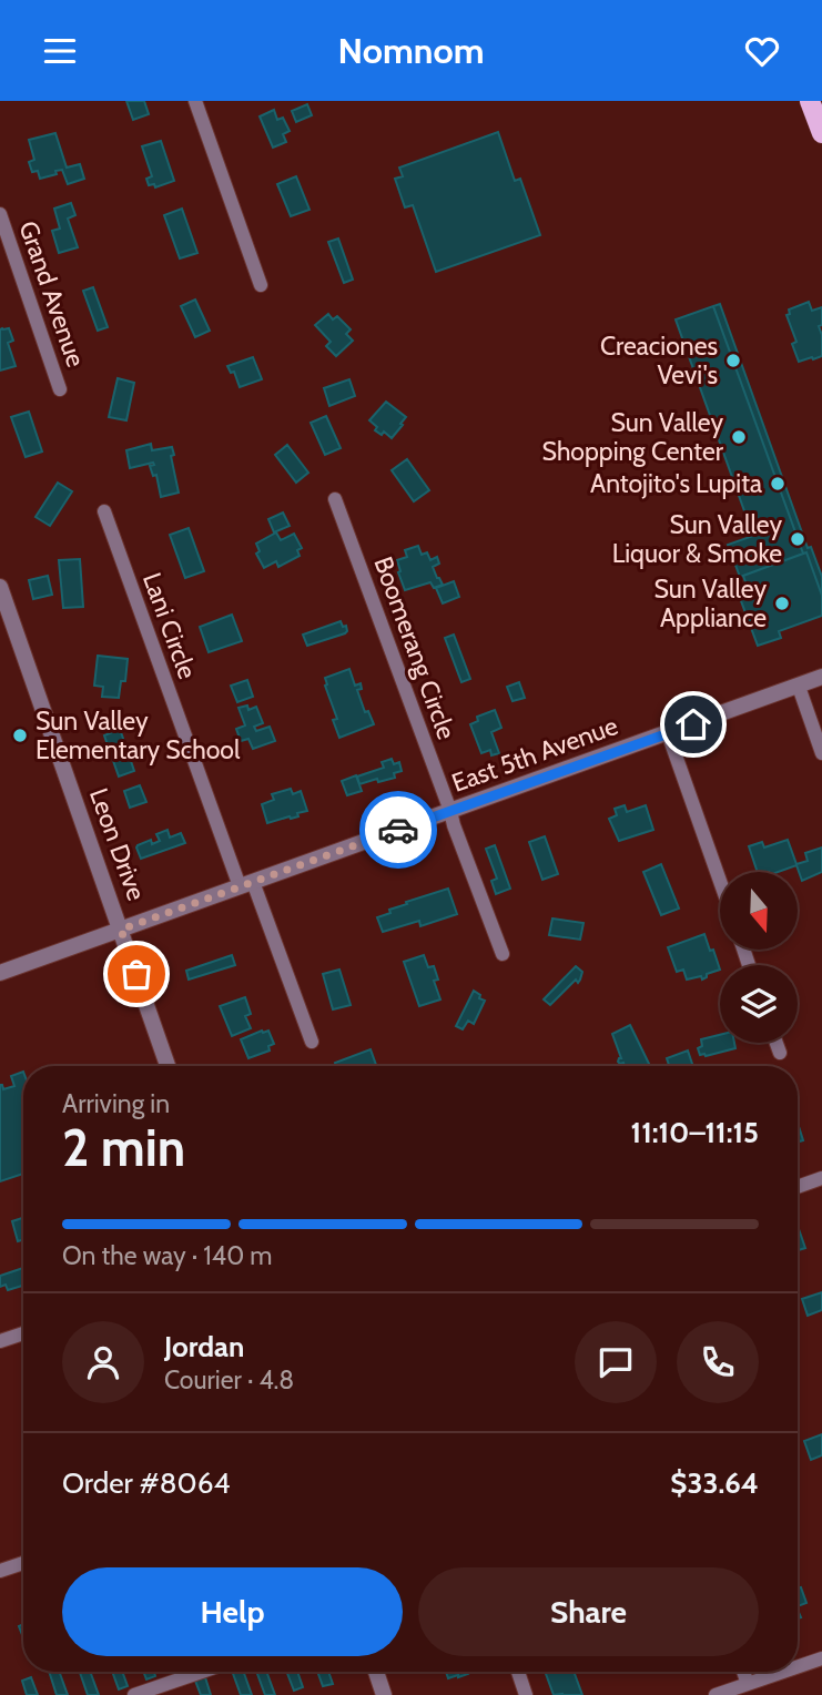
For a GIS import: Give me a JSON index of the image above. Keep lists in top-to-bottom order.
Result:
{
  "streets": {
    "street": [
      "Grand Avenue",
      "Lani Circle",
      "Boomerang Circle",
      "East 5th Avenue",
      "Leon Drive"
    ]
  },
  "crossings": [
    ["Lani Circle", "East 5th Avenue"],
    ["Boomerang Circle", "East 5th Avenue"],
    ["East 5th Avenue", "Leon Drive"]
  ],
  "places": [
    "Creaciones Vevi's",
    "Sun Valley Shopping Center",
    "Antojito's Lupita",
    "Sun Valley Liquor & Smoke",
    "Sun Valley Appliance",
    "Sun Valley Elementary School"
  ],
  "north": "bottom",
  "page": {
    "header": "Nomnom",
    "heading": ["2 min", "Arriving in", "11:10–11:15"],
    "panel": [
      "Jordan",
      "Courier · 4.8",
      "Order #8064",
      "$33.64"
    ],
    "bar": "On the way · 140 m",
    "buttons": ["Help", "Share"]
  }
}
